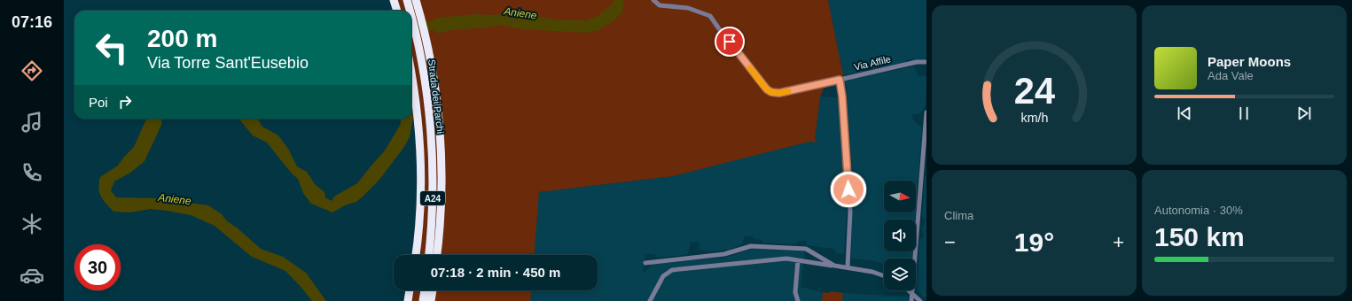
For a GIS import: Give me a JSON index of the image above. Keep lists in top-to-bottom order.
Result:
{
  "streets": {
    "highway": ["Strada dei Parchi", "A24"],
    "street": ["Via Affile"]
  },
  "water": ["Aniene"],
  "north": "right",
  "page": {
    "tabs": "07:16",
    "turn": ["200 m", "Via Torre Sant'Eusebio"],
    "song": ["Paper Moons", "Ada Vale"],
    "then": "Poi",
    "tile": [
      "Clima",
      ["Autonomia · 30%", "150 km"]
    ],
    "heat": ["−", "19°", "+"],
    "limit": "30",
    "trip": "07:18 · 2 min · 450 m",
    "gauge": ["24", "km/h"]
  }
}
